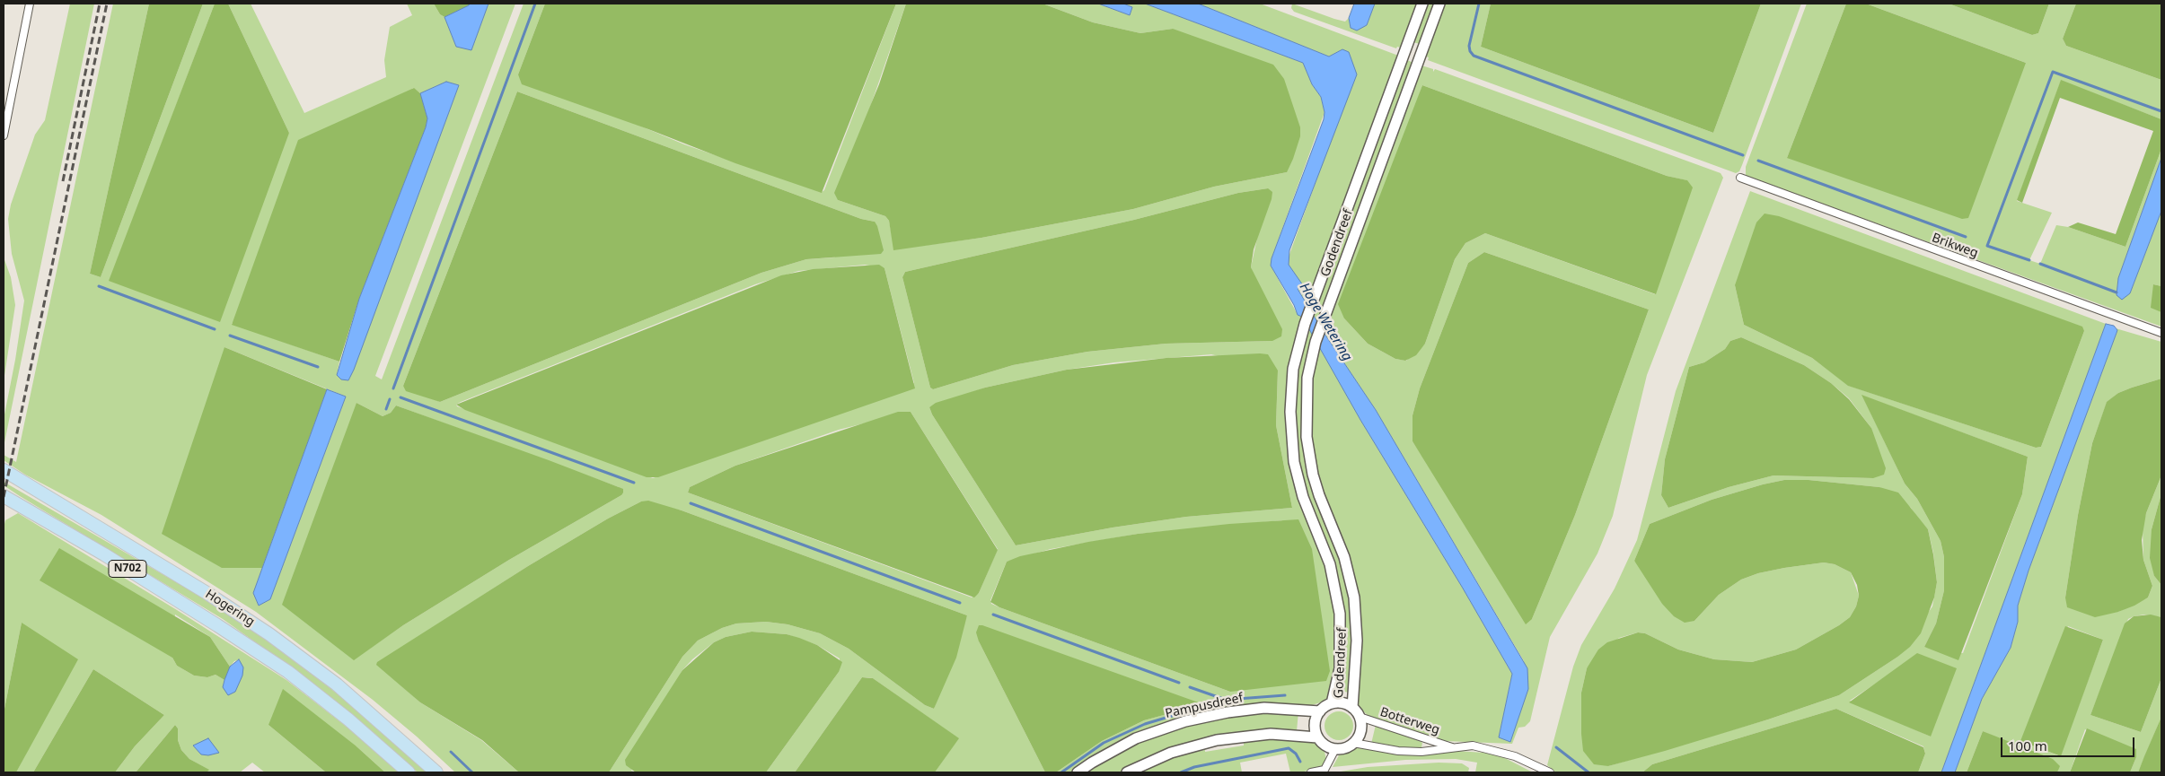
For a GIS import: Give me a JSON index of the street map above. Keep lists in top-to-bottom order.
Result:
{
  "streets": {
    "highway": ["N702", "Hogering"],
    "main road": ["Godendreef", "Pampusdreef"],
    "street": ["Brikweg", "Botterweg"]
  },
  "crossings": [
    ["Godendreef", "Pampusdreef"],
    ["Godendreef", "Botterweg"],
    ["Pampusdreef", "Botterweg"]
  ],
  "water": ["Hoge Wetering"],
  "scale_bar": "100 m"
}
